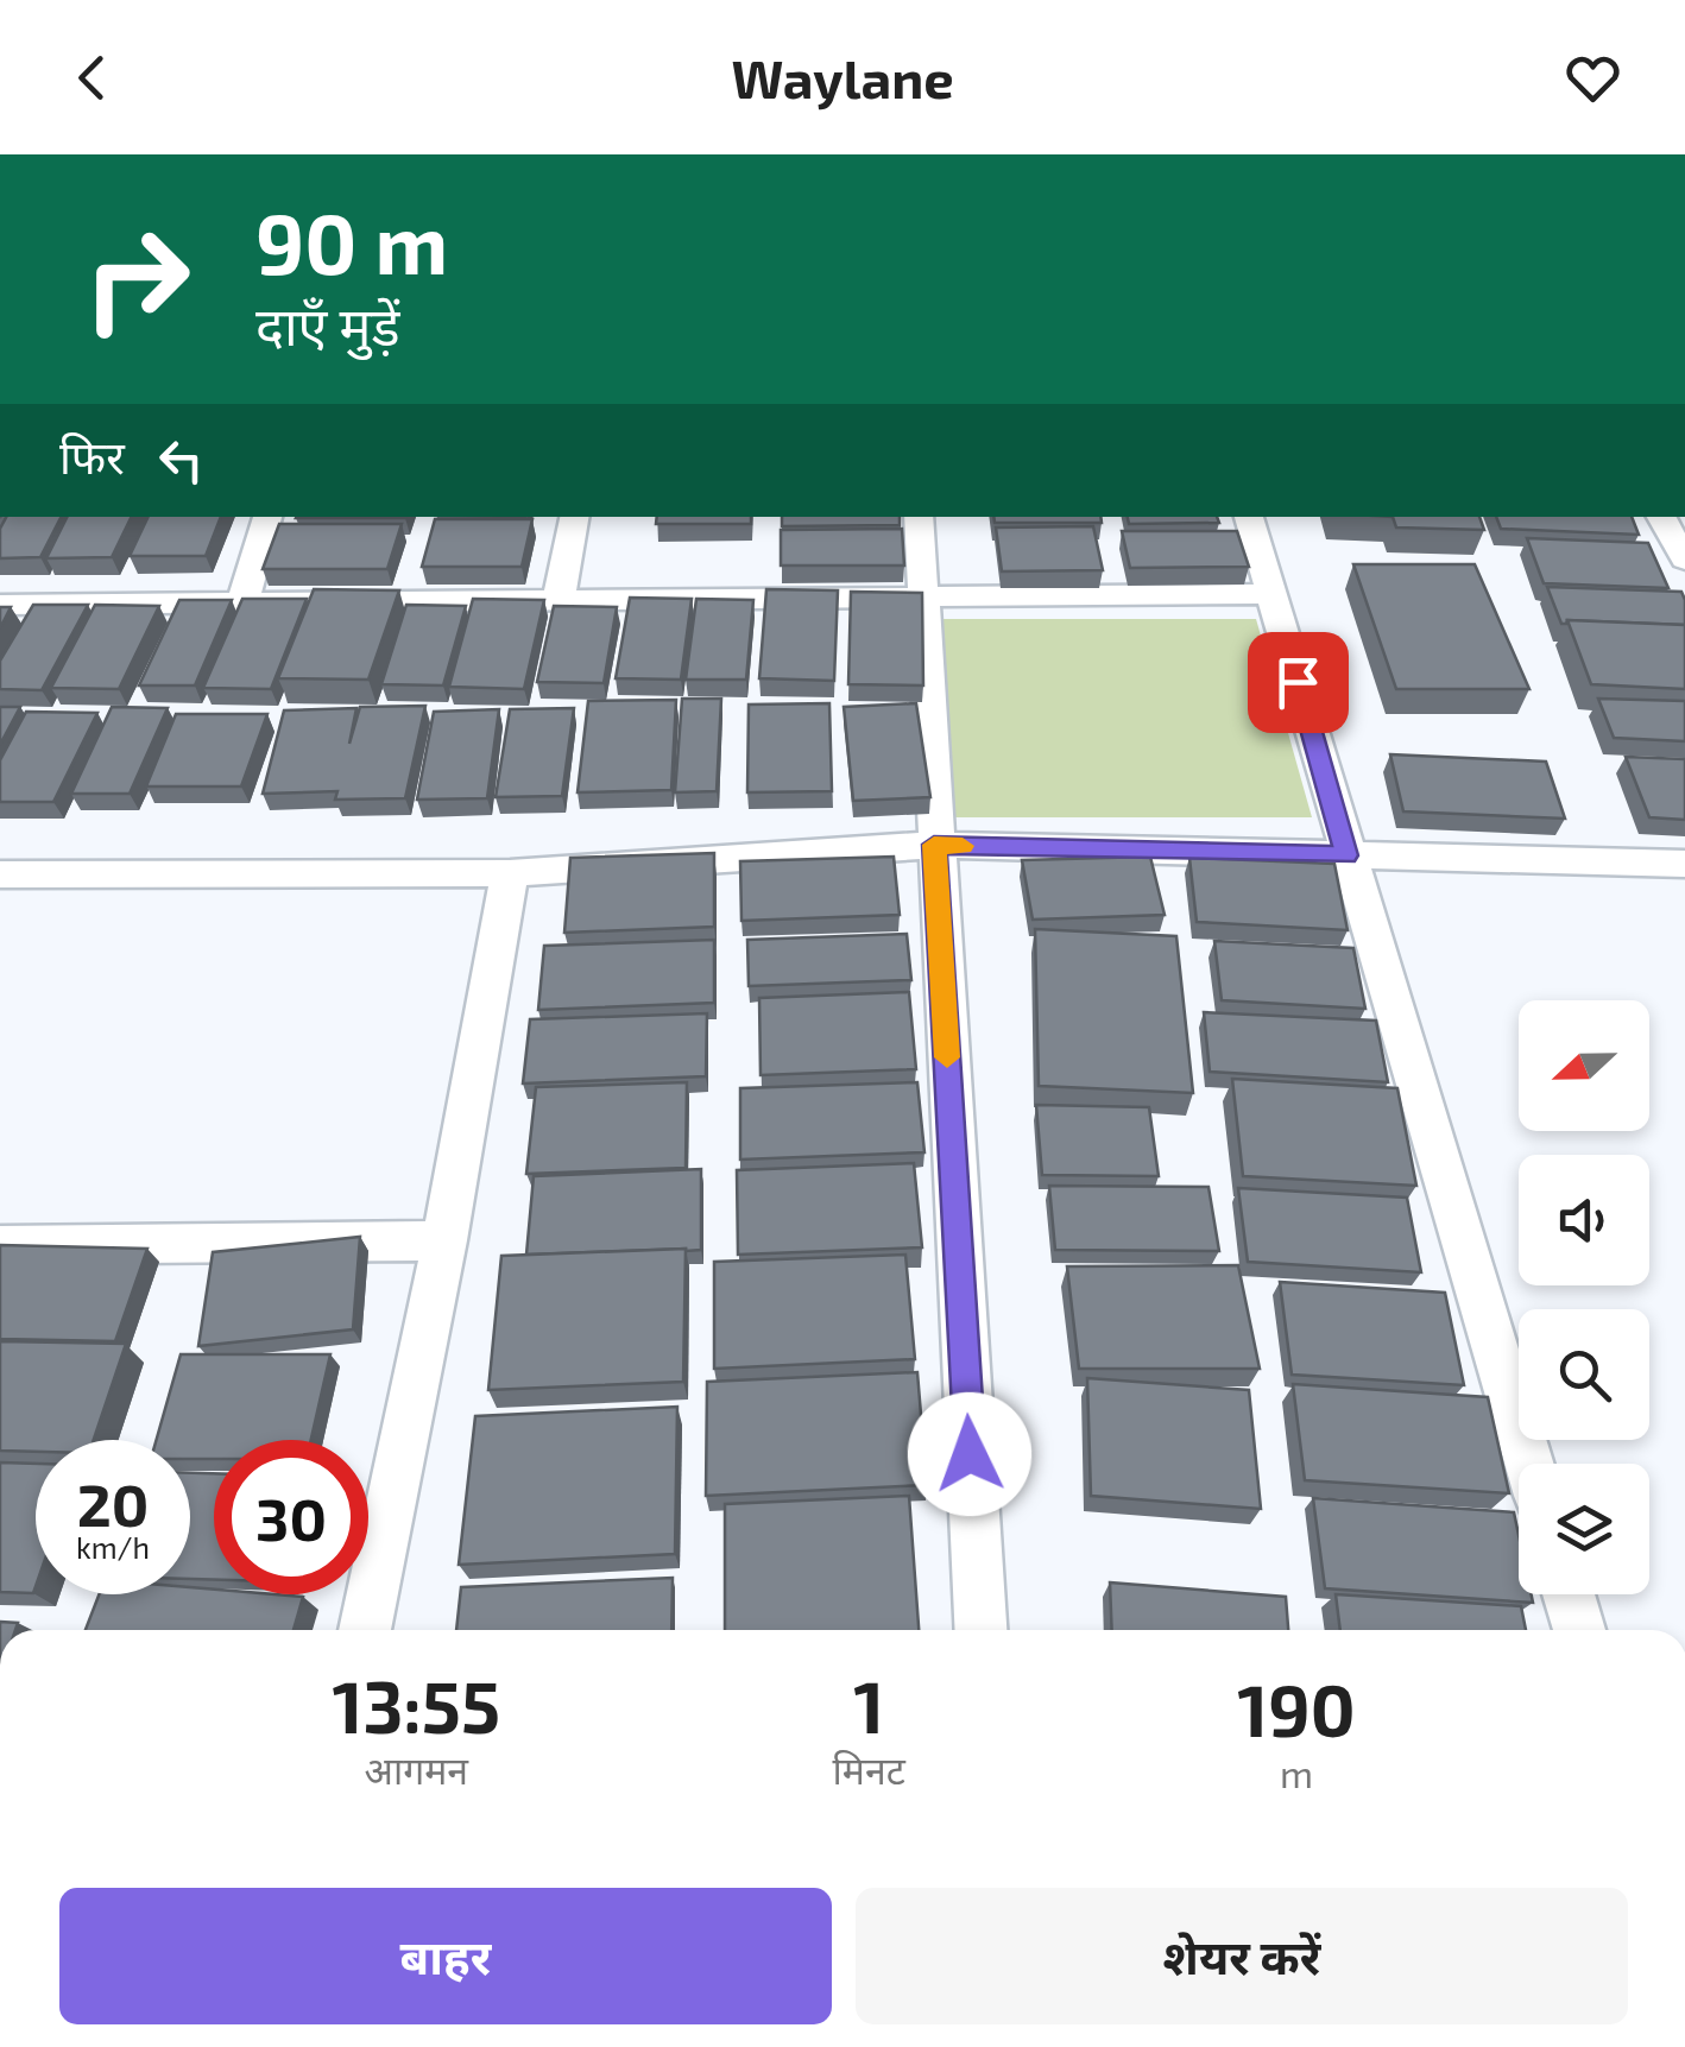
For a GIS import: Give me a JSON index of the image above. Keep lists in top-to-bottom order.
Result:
{
  "north": "left",
  "page": {
    "header": "Waylane",
    "turn": ["90 m", "दाएँ मुड़ें"],
    "then": "फिर",
    "speed": "20 km/h",
    "limit": "30",
    "eta": [
      "13:55",
      "आगमन",
      "1",
      "मिनट",
      "190",
      "m"
    ],
    "buttons": ["बाहर", "शेयर करें"]
  }
}
